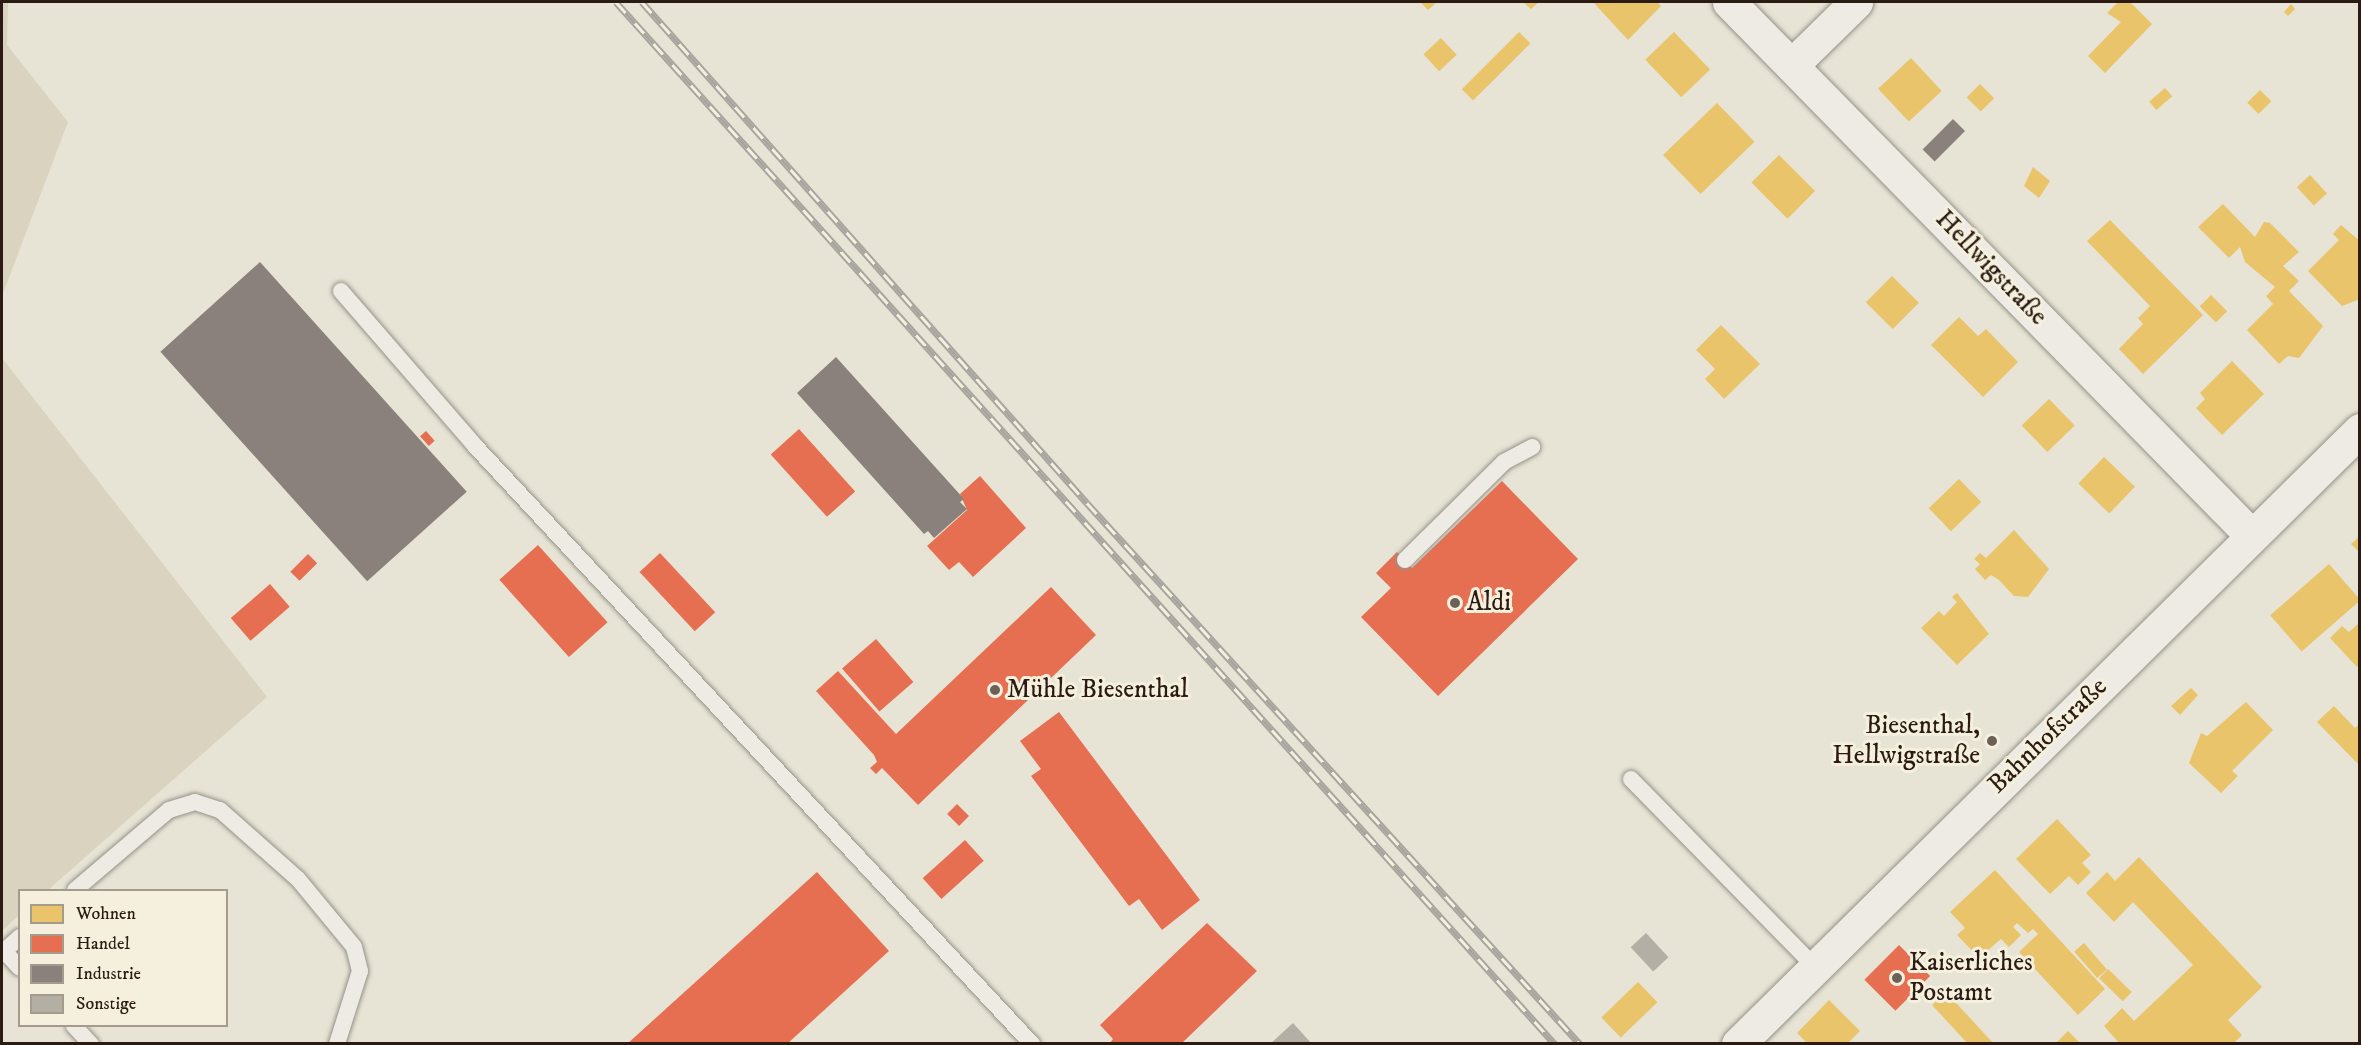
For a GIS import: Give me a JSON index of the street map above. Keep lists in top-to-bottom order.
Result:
{
  "streets": {
    "main road": ["Hellwigstraße", "Bahnhofstraße"]
  },
  "crossings": [
    ["Hellwigstraße", "Bahnhofstraße"]
  ],
  "places": [
    "Aldi",
    "Mühle Biesenthal",
    "Biesenthal, Hellwigstraße",
    "Kaiserliches Postamt"
  ],
  "legend": [
    "Wohnen",
    "Handel",
    "Industrie",
    "Sonstige"
  ]
}
